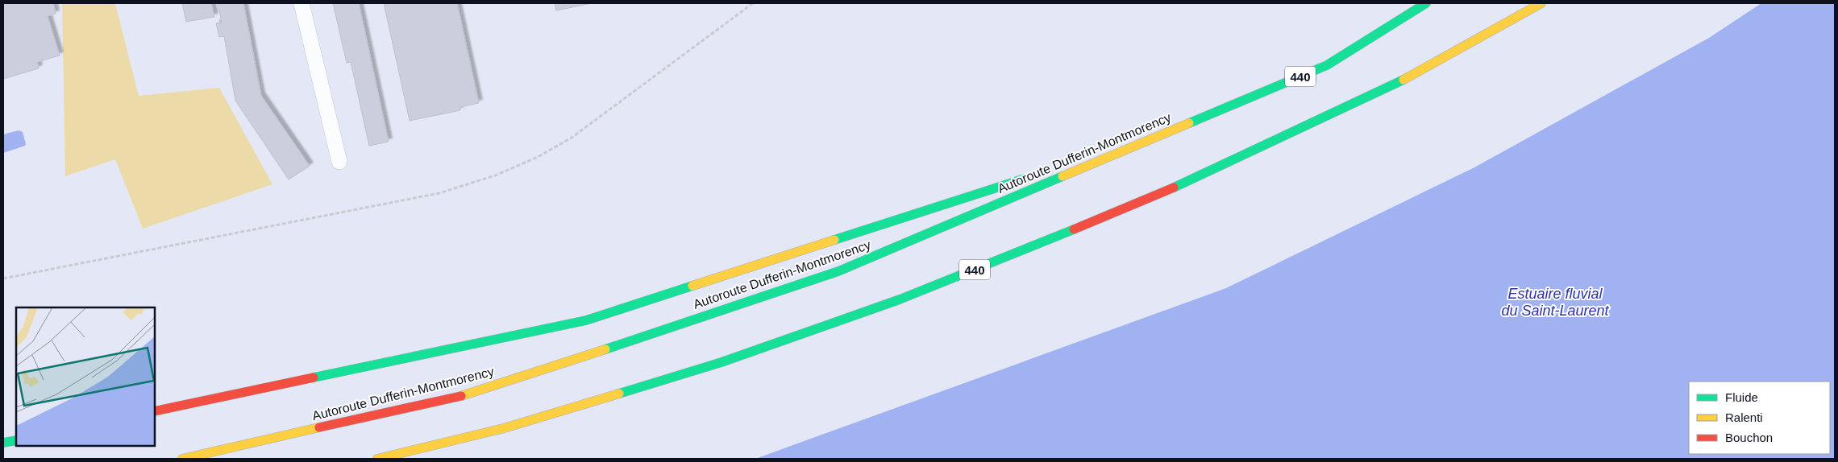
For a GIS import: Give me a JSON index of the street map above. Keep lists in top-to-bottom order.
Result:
{
  "streets": {
    "highway": ["440", "Autoroute Dufferin-Montmorency"]
  },
  "water": ["Estuaire fluvial du Saint-Laurent"],
  "legend": ["Fluide", "Ralenti", "Bouchon"]
}
